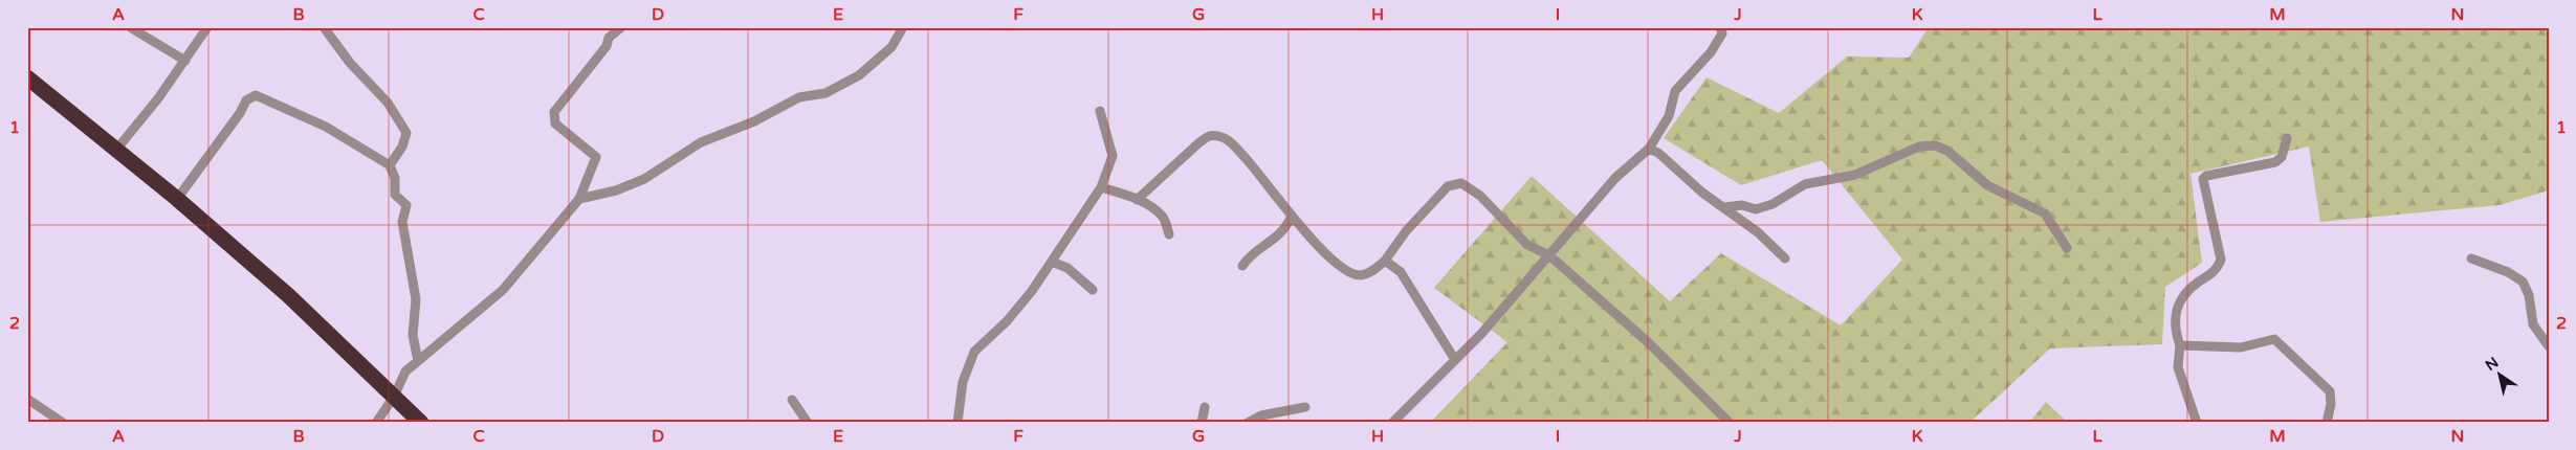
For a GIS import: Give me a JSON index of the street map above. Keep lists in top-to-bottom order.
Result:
{
  "north": "top left",
  "grid": {
    "columns": [
      "A",
      "B",
      "C",
      "D",
      "E",
      "F",
      "G",
      "H",
      "I",
      "J",
      "K",
      "L",
      "M",
      "N"
    ],
    "rows": ["1", "2"]
  }
}
